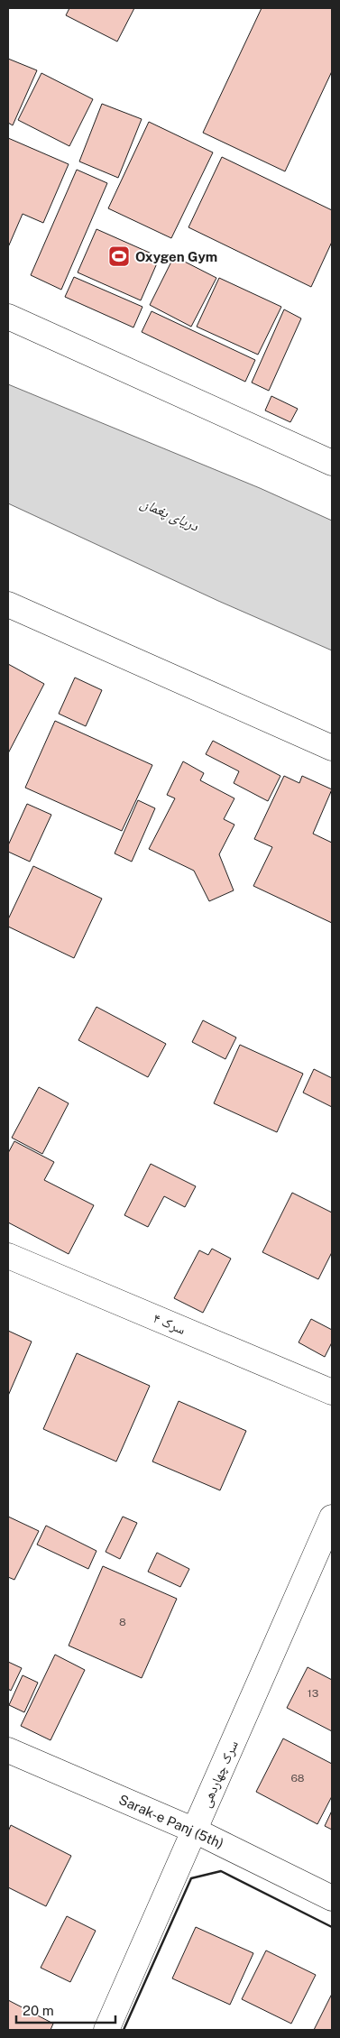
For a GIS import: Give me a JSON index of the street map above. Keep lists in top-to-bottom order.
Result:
{
  "streets": {
    "street": ["سرک ۴", "سرک چهاردهی", "Sarak-e Panj (5th)"]
  },
  "crossings": [
    ["سرک چهاردهی", "Sarak-e Panj (5th)"]
  ],
  "water": ["دریای پغمان"],
  "places": {
    "sports": ["Oxygen Gym"]
  },
  "house_numbers": ["8", "13", "68"],
  "scale_bar": "20 m"
}
